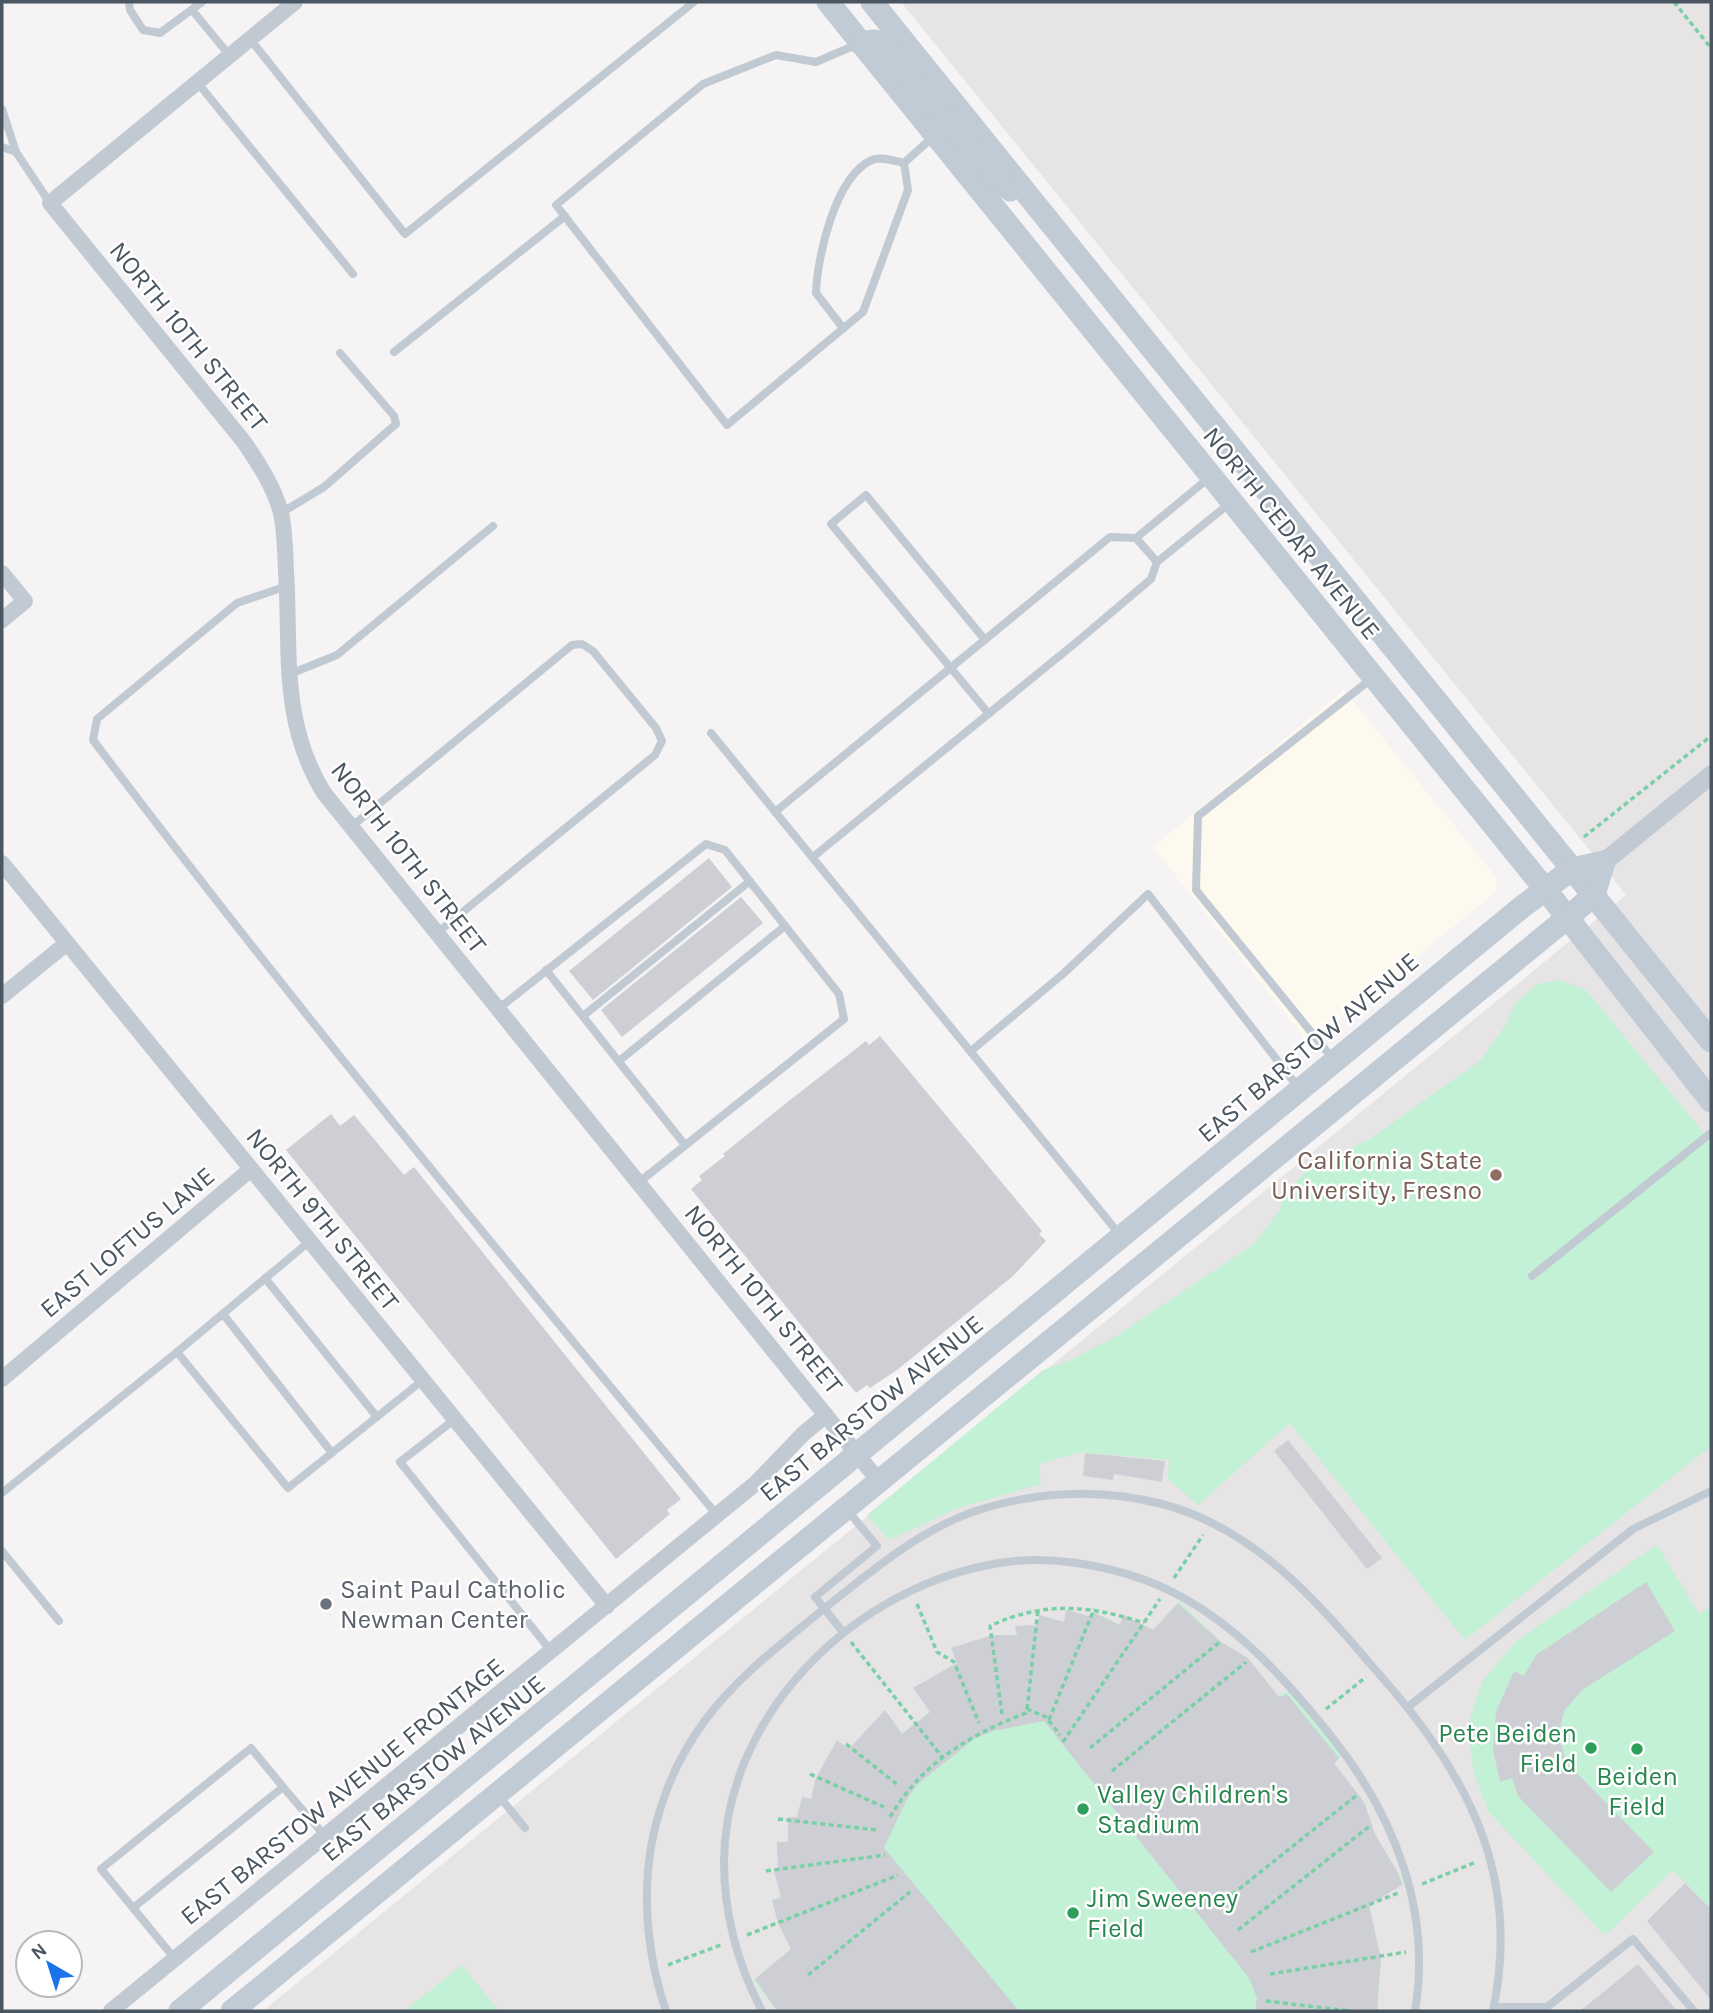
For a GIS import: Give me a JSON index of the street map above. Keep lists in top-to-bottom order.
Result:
{
  "streets": {
    "main road": ["NORTH CEDAR AVENUE", "EAST BARSTOW AVENUE"],
    "street": [
      "NORTH 10TH STREET",
      "NORTH 9TH STREET",
      "EAST LOFTUS LANE",
      "EAST BARSTOW AVENUE FRONTAGE"
    ]
  },
  "crossings": [
    ["NORTH 10TH STREET", "EAST BARSTOW AVENUE"],
    ["NORTH 10TH STREET", "EAST BARSTOW AVENUE FRONTAGE"],
    ["NORTH CEDAR AVENUE", "EAST BARSTOW AVENUE"],
    ["NORTH 9TH STREET", "EAST LOFTUS LANE"],
    ["NORTH 9TH STREET", "EAST BARSTOW AVENUE FRONTAGE"]
  ],
  "places": [
    "California State University, Fresno",
    "Saint Paul Catholic Newman Center",
    "Pete Beiden Field",
    "Beiden Field",
    "Valley Children's Stadium",
    "Jim Sweeney Field"
  ],
  "north": "top left"
}
